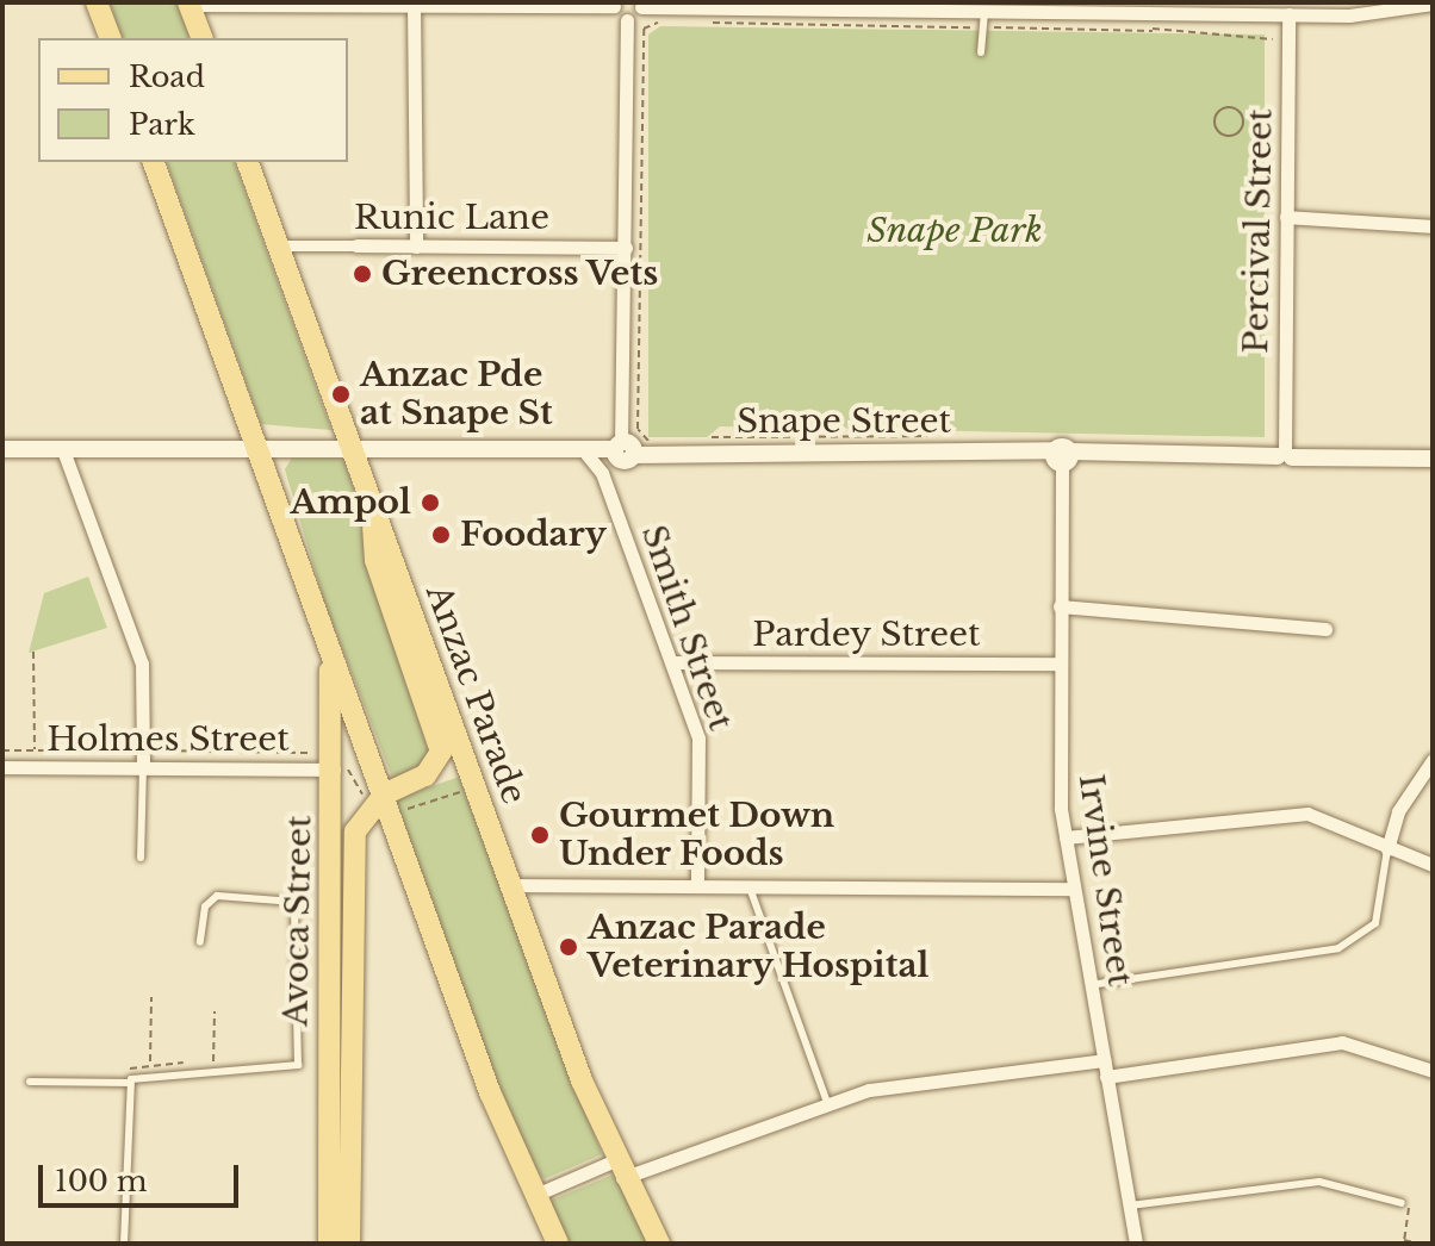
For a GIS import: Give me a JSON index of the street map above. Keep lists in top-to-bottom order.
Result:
{
  "streets": {
    "main road": ["Anzac Parade", "Avoca Street"],
    "street": [
      "Runic Lane",
      "Percival Street",
      "Snape Street",
      "Smith Street",
      "Pardey Street",
      "Holmes Street",
      "Irvine Street"
    ]
  },
  "crossings": [
    ["Runic Lane", "Anzac Parade"],
    ["Percival Street", "Snape Street"],
    ["Snape Street", "Smith Street"],
    ["Snape Street", "Anzac Parade"],
    ["Snape Street", "Irvine Street"],
    ["Smith Street", "Pardey Street"],
    ["Pardey Street", "Irvine Street"],
    ["Holmes Street", "Avoca Street"]
  ],
  "parks": ["Snape Park"],
  "places": [
    "Greencross Vets",
    "Anzac Pde at Snape St",
    "Ampol",
    "Foodary",
    "Gourmet Down Under Foods",
    "Anzac Parade Veterinary Hospital"
  ],
  "legend": ["Road", "Park"],
  "scale_bar": "100 m"
}
